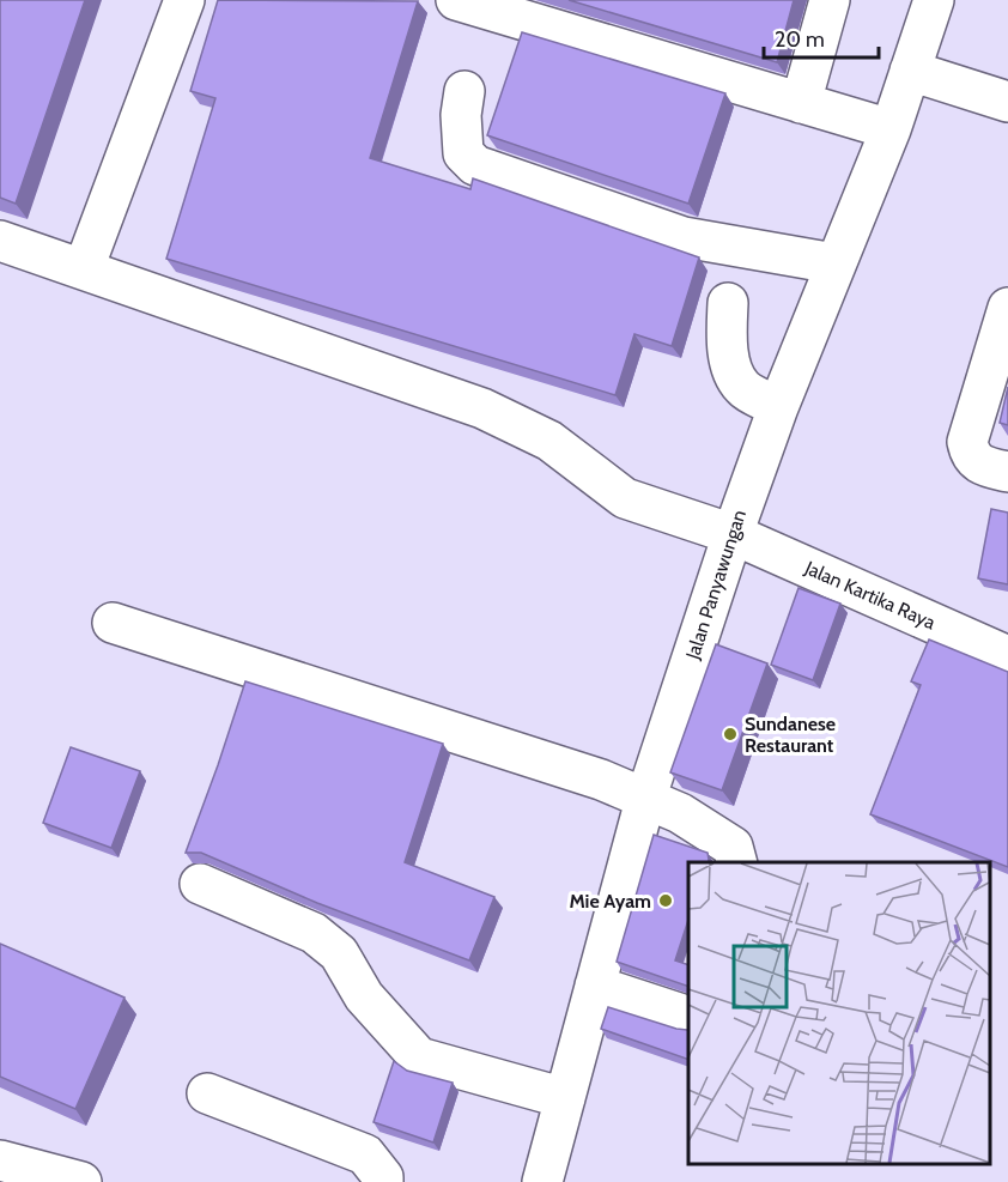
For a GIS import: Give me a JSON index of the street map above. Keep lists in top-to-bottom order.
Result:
{
  "streets": {
    "street": ["Jalan Panyawungan", "Jalan Kartika Raya"]
  },
  "crossings": [
    ["Jalan Panyawungan", "Jalan Kartika Raya"]
  ],
  "places": ["Sundanese Restaurant", "Mie Ayam"],
  "scale_bar": "20 m"
}
